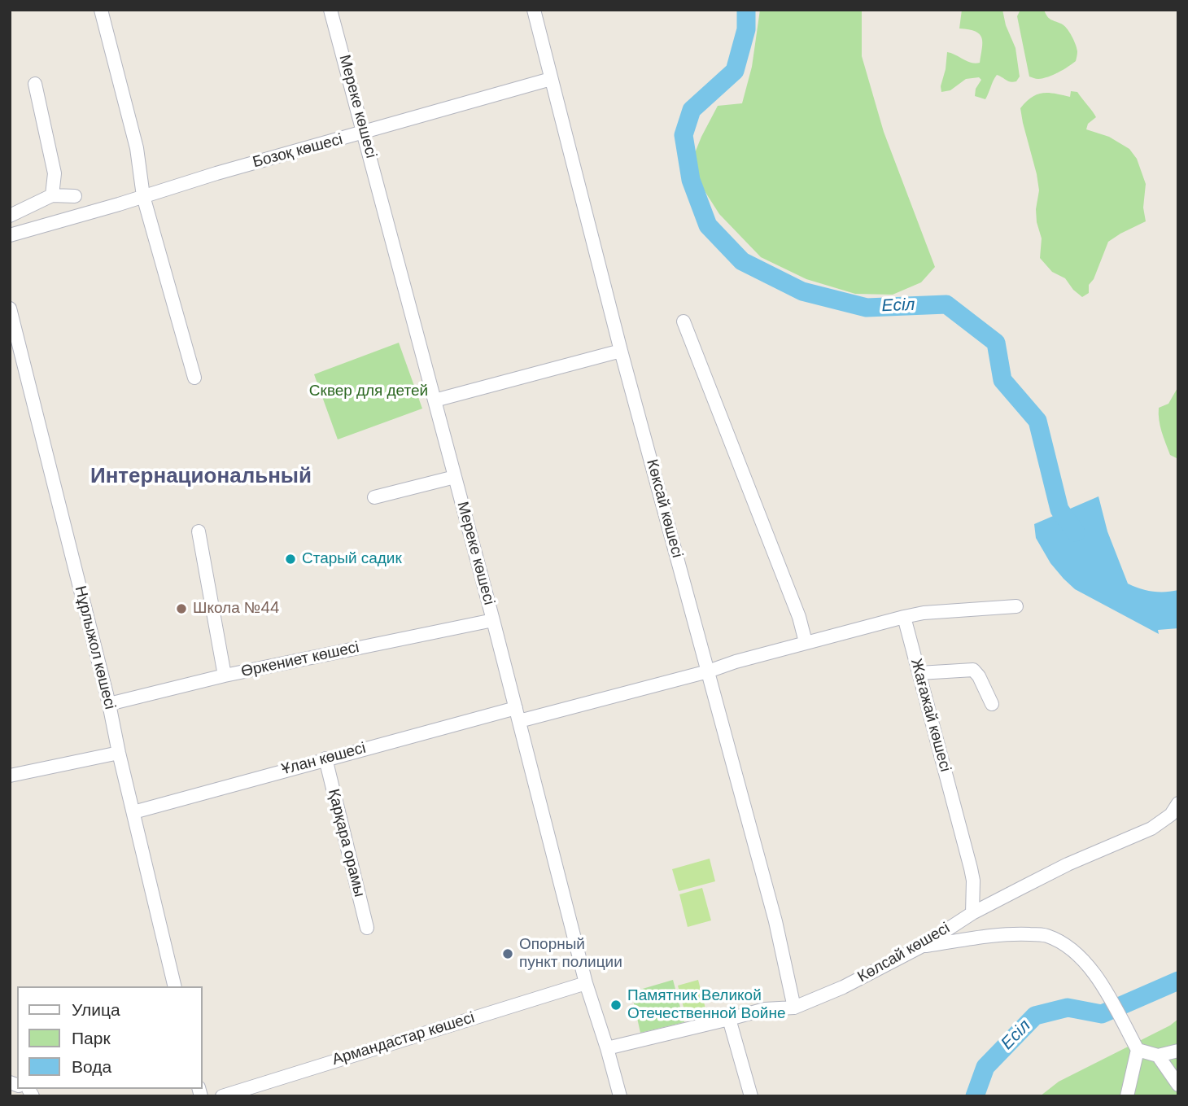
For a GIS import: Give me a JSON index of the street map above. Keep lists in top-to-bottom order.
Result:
{
  "streets": {
    "street": [
      "Мереке көшесі",
      "Бозоқ көшесі",
      "Көксай көшесі",
      "Нұрлыжол көшесі",
      "Өркениет көшесі",
      "Жағажай көшесі",
      "Ұлан көшесі",
      "Қарқара орамы",
      "Көлсай көшесі",
      "Армандастар көшесі"
    ]
  },
  "crossings": [
    ["Мереке көшесі", "Бозоқ көшесі"],
    ["Мереке көшесі", "Өркениет көшесі"],
    ["Мереке көшесі", "Ұлан көшесі"],
    ["Мереке көшесі", "Көлсай көшесі"],
    ["Мереке көшесі", "Армандастар көшесі"],
    ["Бозоқ көшесі", "Көксай көшесі"],
    ["Көксай көшесі", "Ұлан көшесі"],
    ["Көксай көшесі", "Көлсай көшесі"],
    ["Нұрлыжол көшесі", "Өркениет көшесі"],
    ["Нұрлыжол көшесі", "Ұлан көшесі"],
    ["Жағажай көшесі", "Көлсай көшесі"],
    ["Ұлан көшесі", "Қарқара орамы"]
  ],
  "districts": ["Интернациональный"],
  "water": ["Есіл"],
  "parks": ["Сквер для детей"],
  "places": [
    "Старый садик",
    "Школа №44",
    "Опорный пункт полиции",
    "Памятник Великой Отечественной Войне"
  ],
  "legend": ["Улица", "Парк", "Вода"]
}
